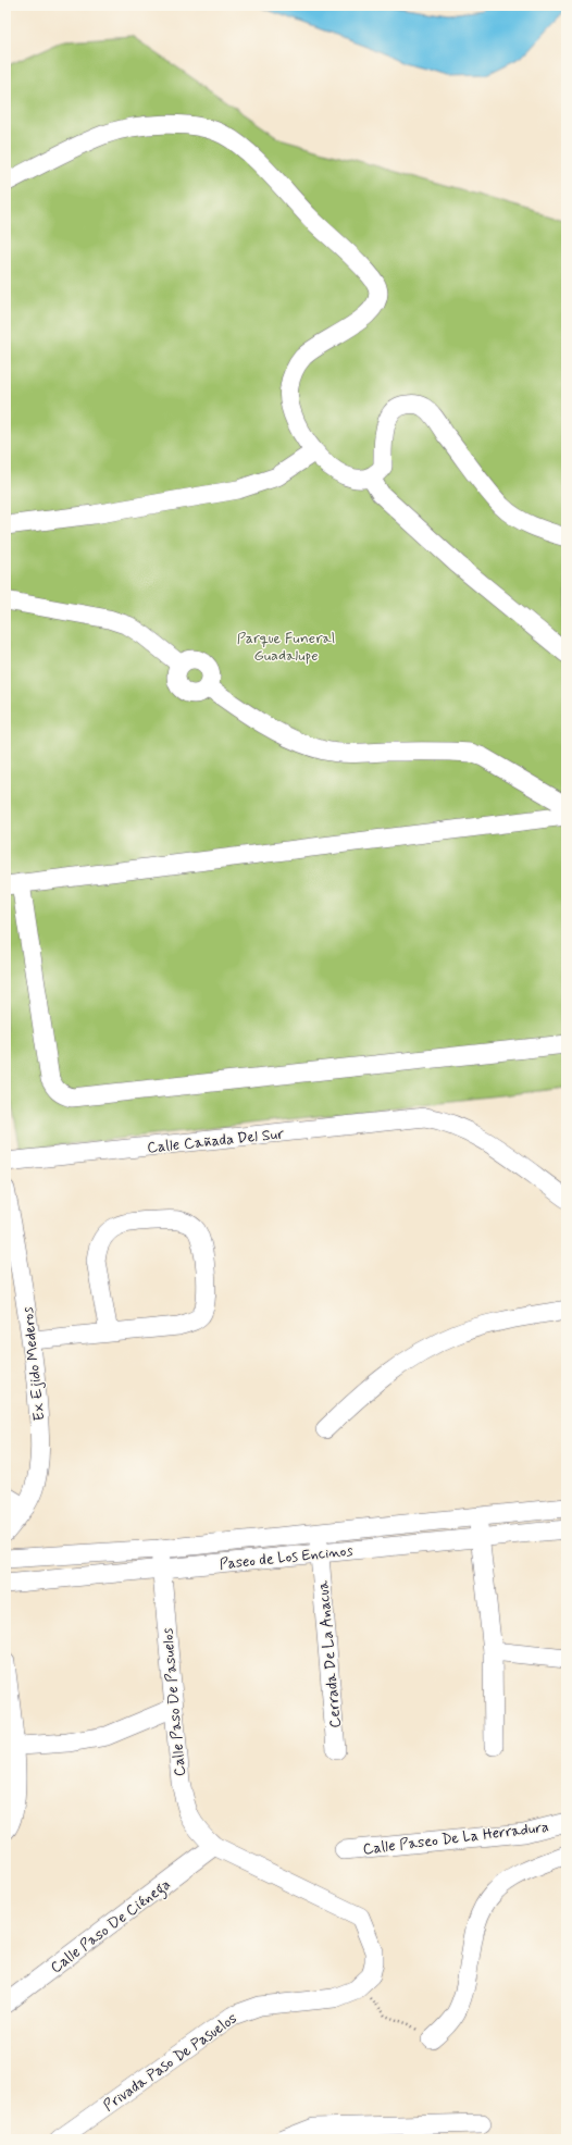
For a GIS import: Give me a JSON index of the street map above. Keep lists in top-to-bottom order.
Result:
{
  "streets": {
    "street": [
      "Calle Cañada Del Sur",
      "Ex Ejido Mederos",
      "Paseo de Los Encinos",
      "Cerrada De La Anacua",
      "Calle Paso De Pasuelos",
      "Calle Paseo De La Herradura",
      "Calle Paso De Ciénega",
      "Privada Paso De Pasuelos"
    ]
  },
  "crossings": [
    ["Paseo de Los Encinos", "Cerrada De La Anacua"],
    ["Paseo de Los Encinos", "Calle Paso De Pasuelos"],
    ["Calle Paso De Pasuelos", "Calle Paso De Ciénega"],
    ["Calle Paso De Pasuelos", "Privada Paso De Pasuelos"],
    ["Calle Paso De Ciénega", "Privada Paso De Pasuelos"]
  ],
  "parks": ["Parque Funeral Guadalupe"]
}
